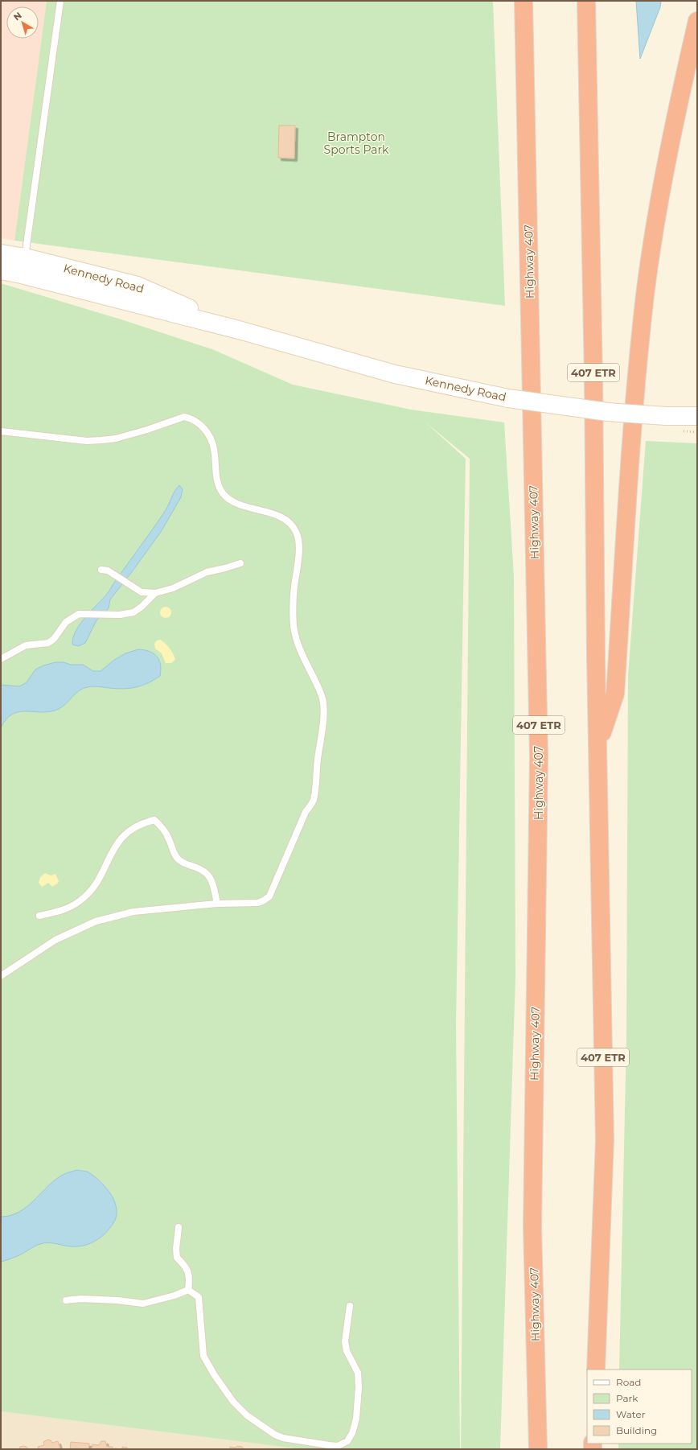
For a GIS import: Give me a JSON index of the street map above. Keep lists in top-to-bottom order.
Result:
{
  "streets": {
    "highway": ["Highway 407", "407 ETR"],
    "main road": ["Kennedy Road"]
  },
  "parks": ["Brampton Sports Park"],
  "legend": [
    "Road",
    "Park",
    "Water",
    "Building"
  ],
  "north": "top left"
}
